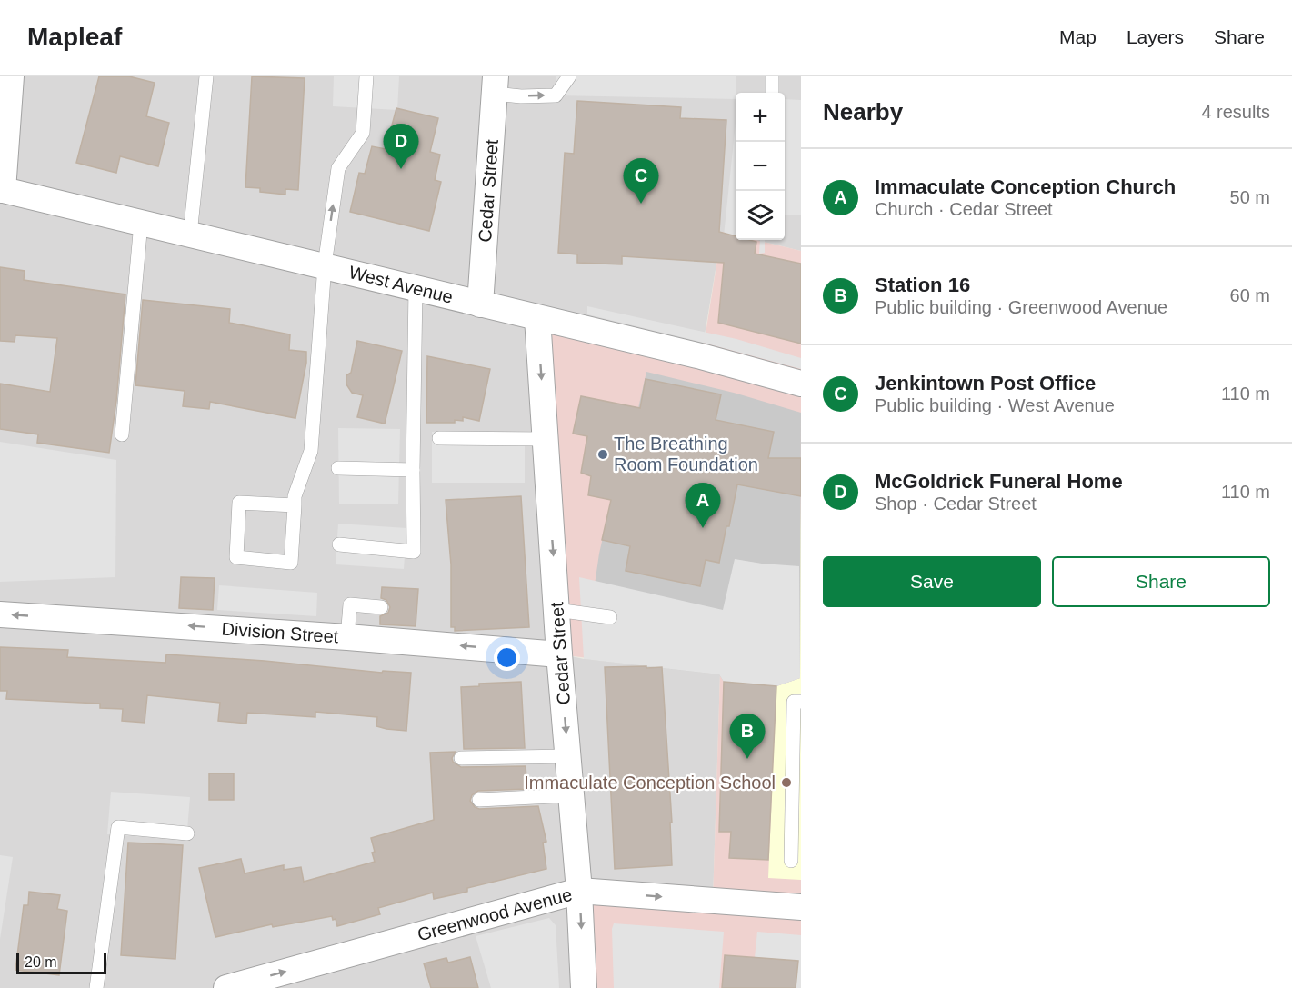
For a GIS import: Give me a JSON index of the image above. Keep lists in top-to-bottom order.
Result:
{
  "streets": {
    "street": [
      "Cedar Street",
      "West Avenue",
      "Division Street",
      "Greenwood Avenue"
    ]
  },
  "crossings": [
    ["Cedar Street", "West Avenue"],
    ["Cedar Street", "Division Street"],
    ["Cedar Street", "Greenwood Avenue"]
  ],
  "one_way": ["Cedar Street", "Division Street", "Greenwood Avenue"],
  "places": ["The Breathing Room Foundation", "Immaculate Conception School"],
  "scale_bar": "20 m",
  "page": {
    "header": "Mapleaf",
    "nav": ["Map", "Layers", "Share"],
    "heading": ["Nearby", "4 results"],
    "map_buttons": ["+", "−"],
    "pins": [
      "D",
      "C",
      "A",
      "B"
    ],
    "list": [
      {
        "mark": "A",
        "name": "Immaculate Conception Church",
        "note": "Church · Cedar Street",
        "value": "50 m"
      },
      {
        "mark": "B",
        "name": "Station 16",
        "note": "Public building · Greenwood Avenue",
        "value": "60 m"
      },
      {
        "mark": "C",
        "name": "Jenkintown Post Office",
        "note": "Public building · West Avenue",
        "value": "110 m"
      },
      {
        "mark": "D",
        "name": "McGoldrick Funeral Home",
        "note": "Shop · Cedar Street",
        "value": "110 m"
      }
    ],
    "buttons": ["Save", "Share"],
    "scale": "20 m"
  }
}
